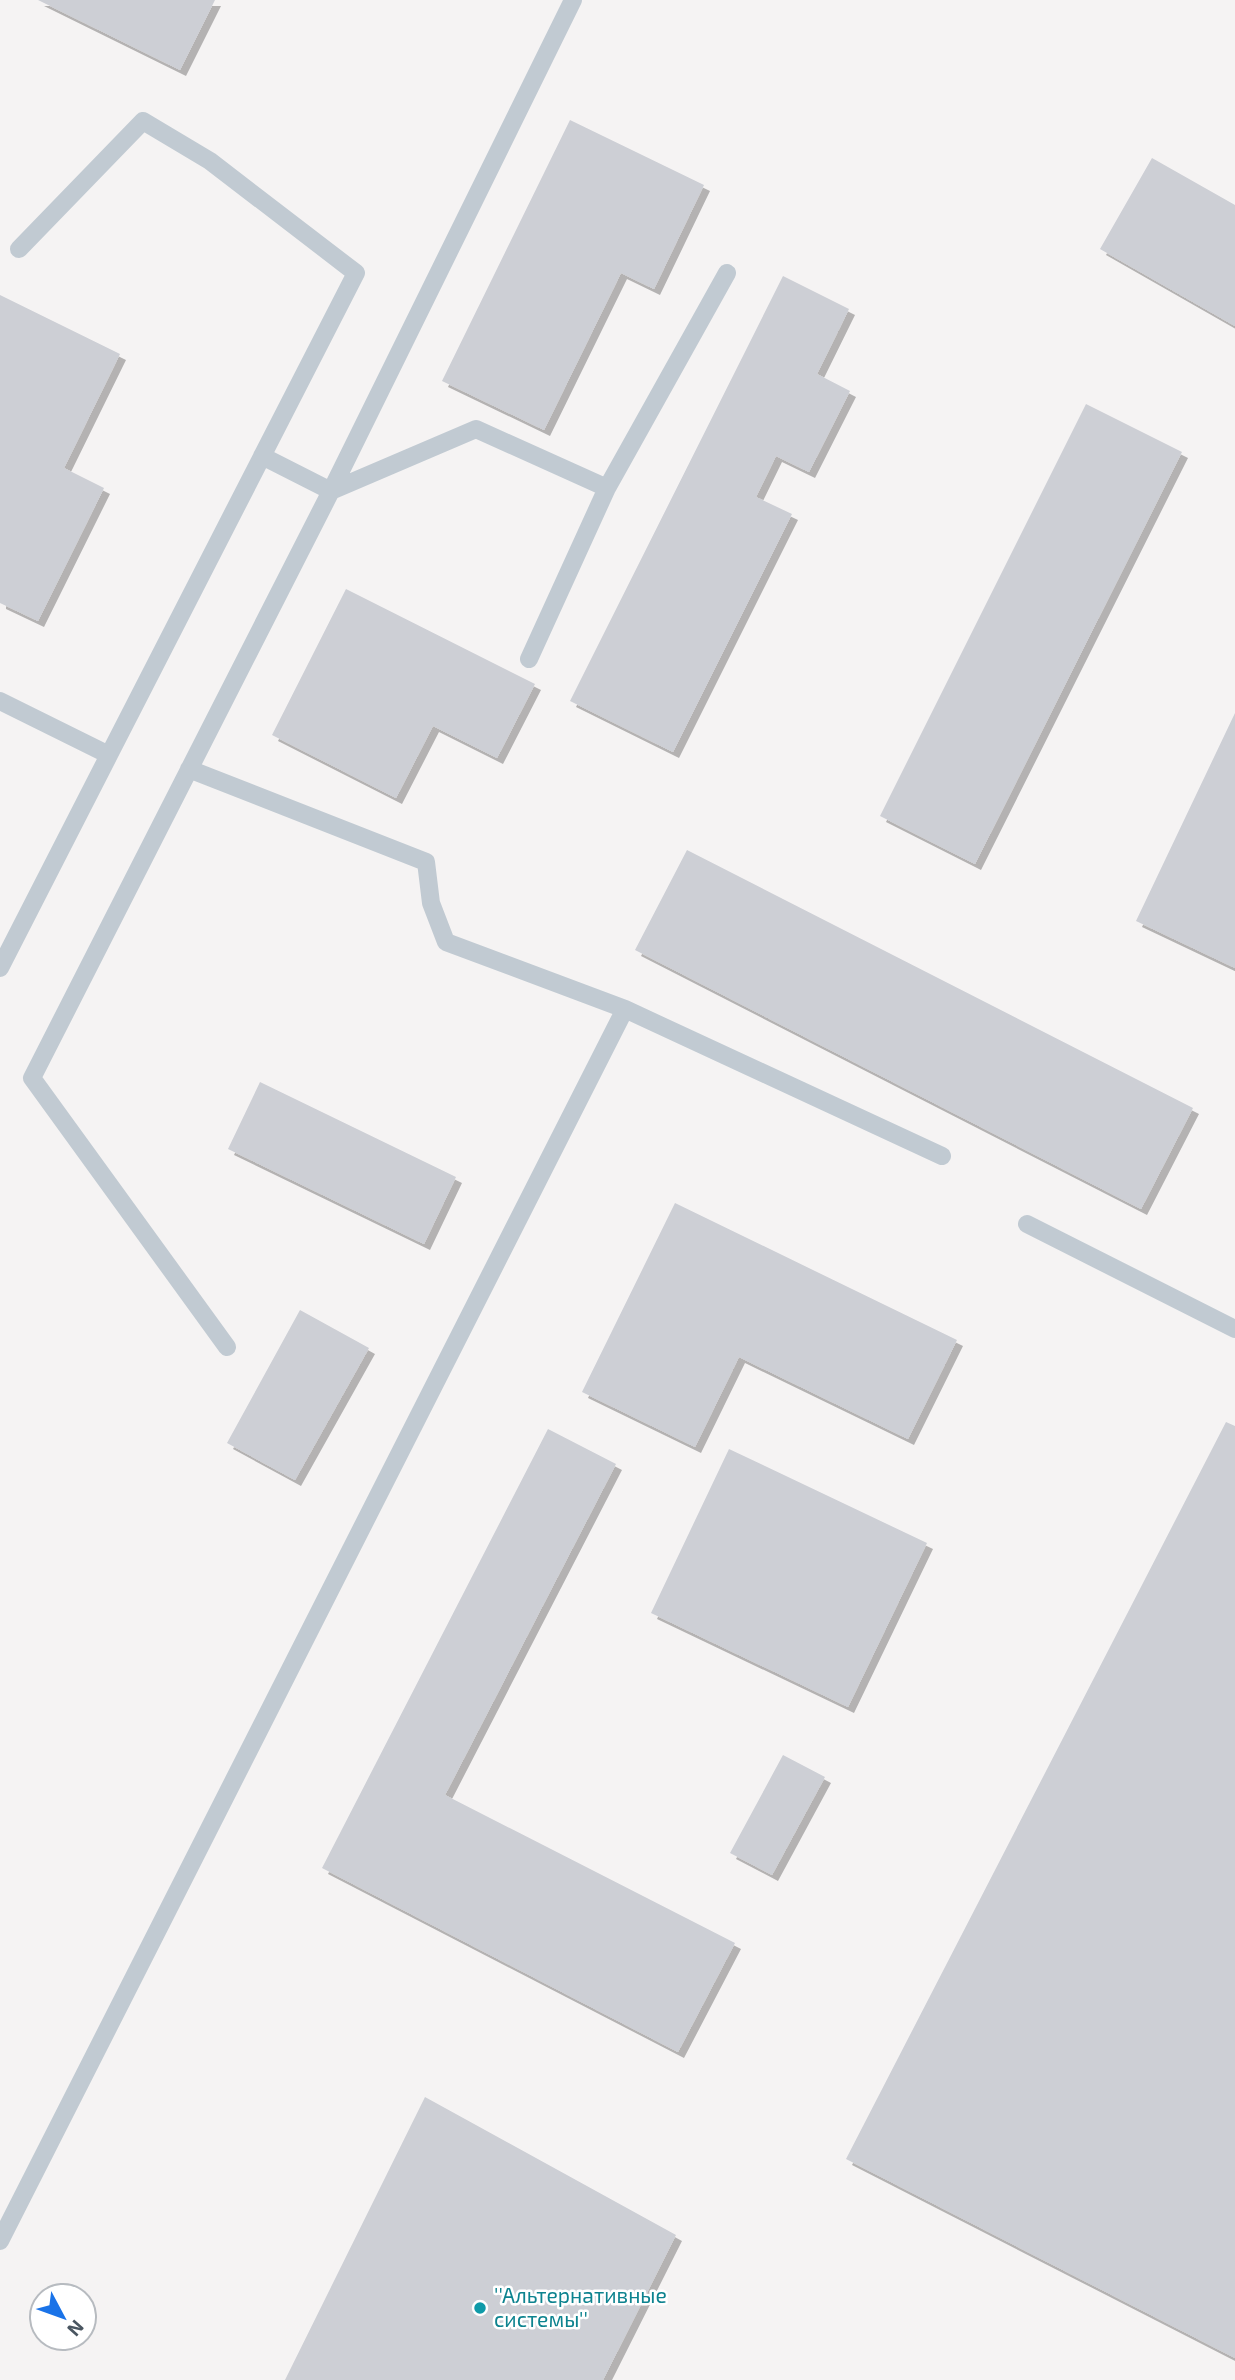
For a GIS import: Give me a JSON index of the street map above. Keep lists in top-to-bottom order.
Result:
{
  "places": ["''Альтернативные системы''"],
  "north": "bottom right"
}
